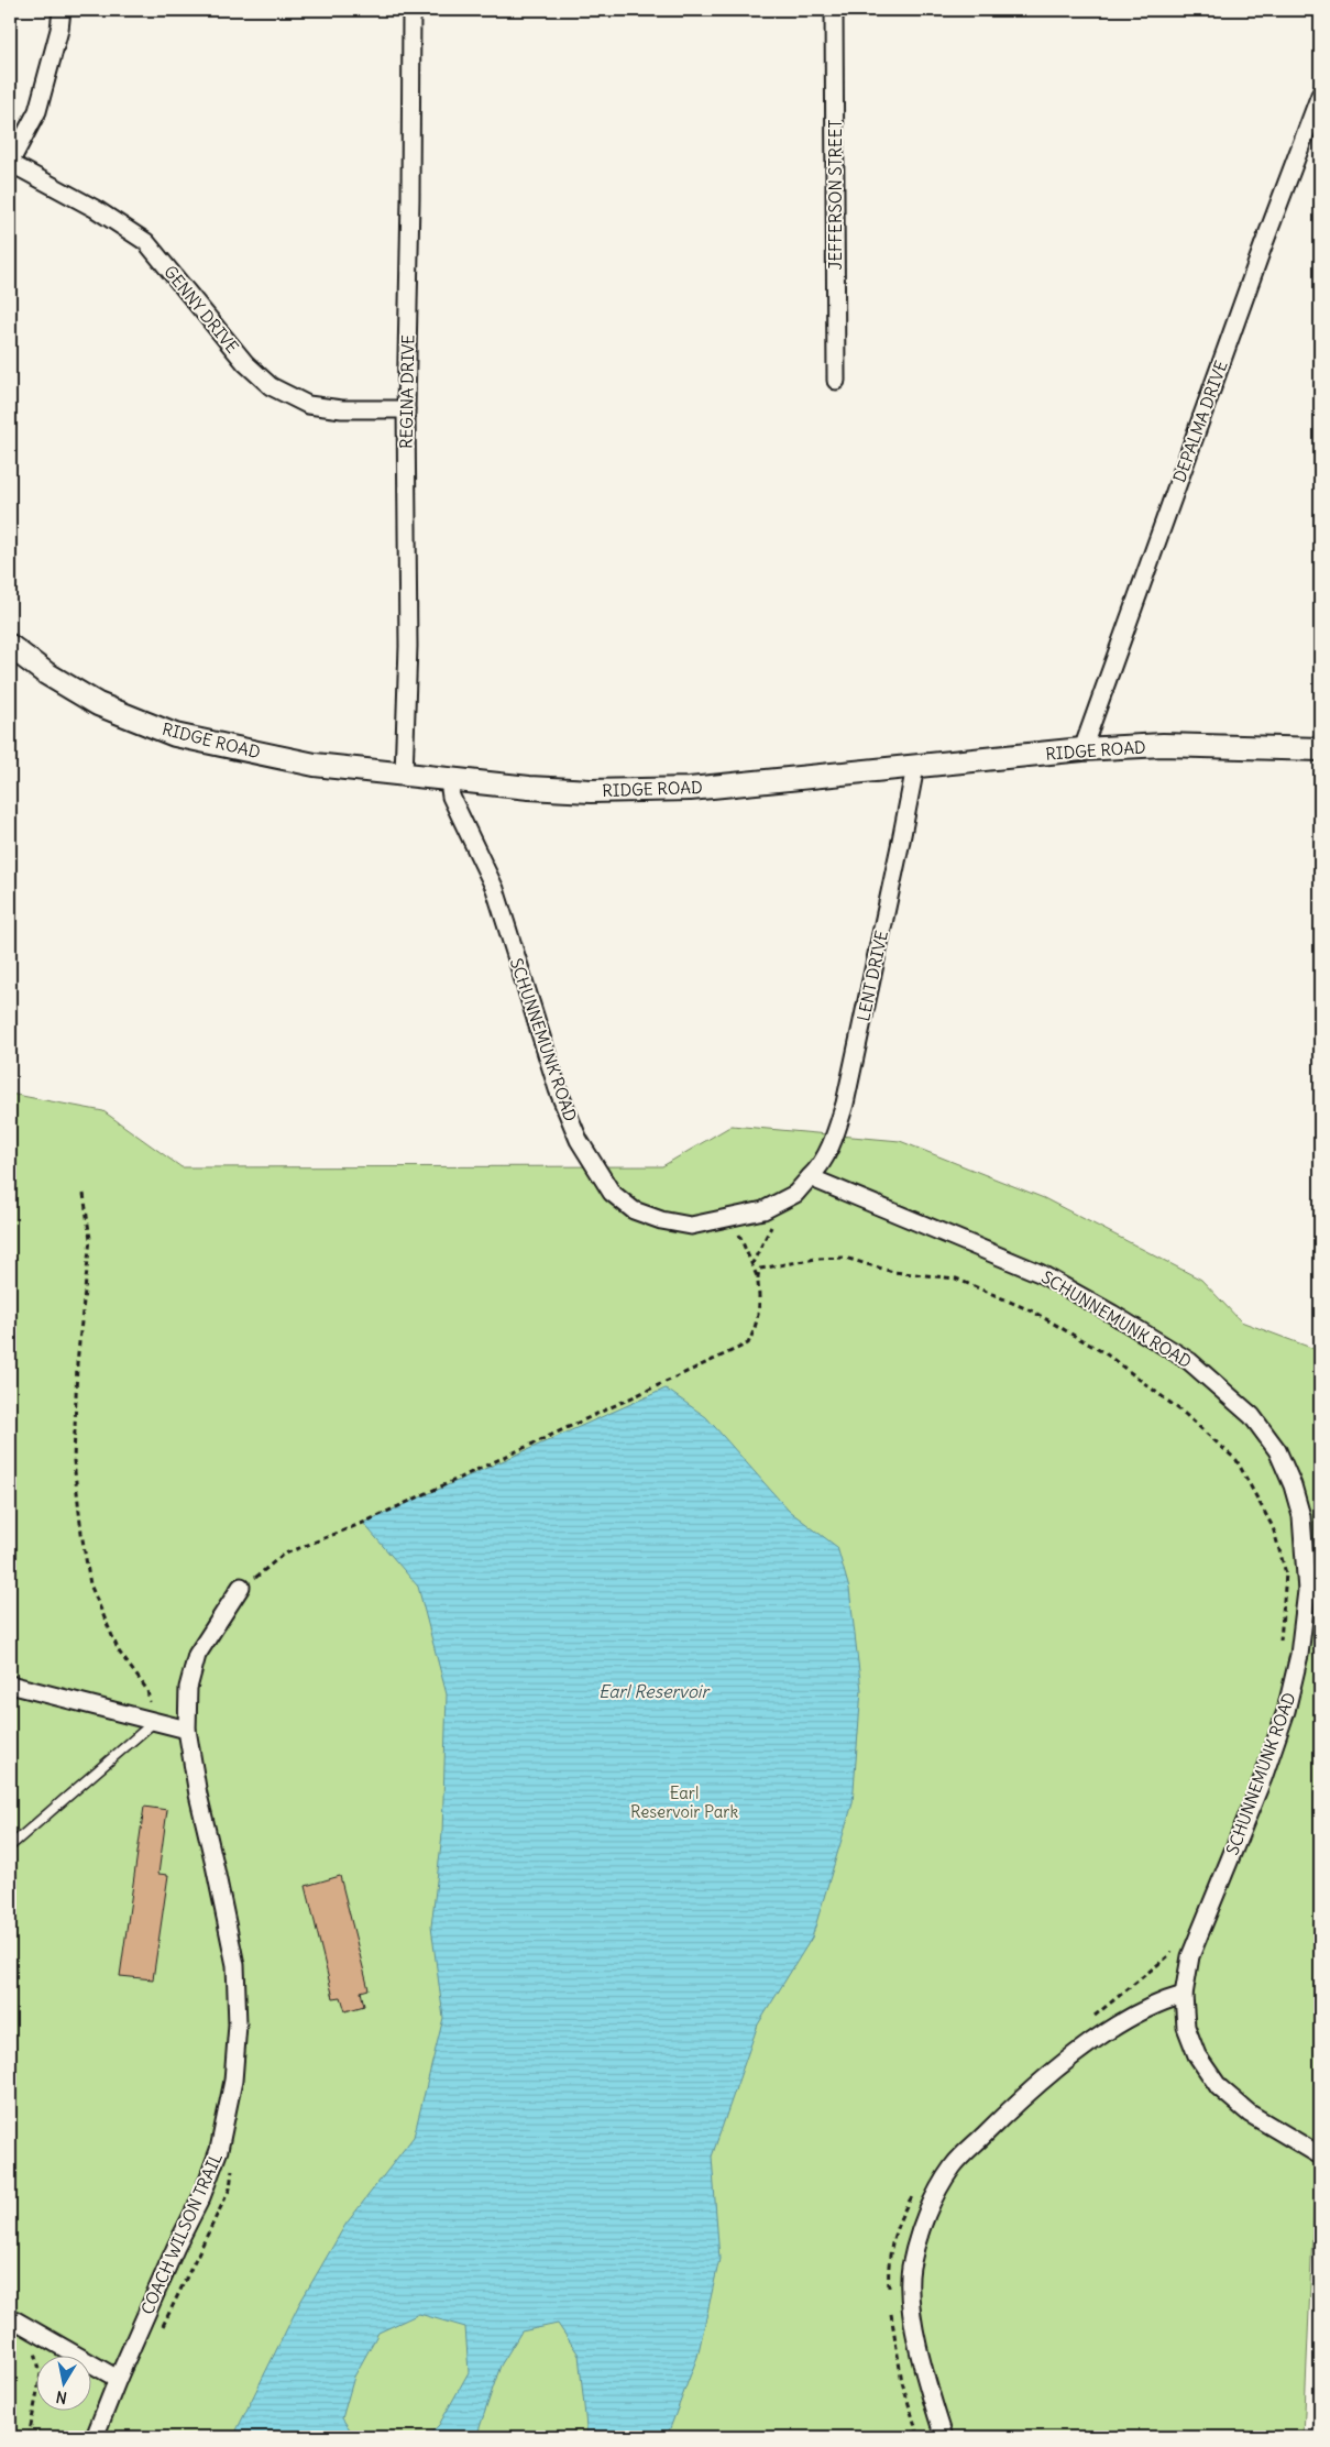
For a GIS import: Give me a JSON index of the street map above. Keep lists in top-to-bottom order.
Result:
{
  "streets": {
    "street": [
      "JEFFERSON STREET",
      "GENNY DRIVE",
      "REGINA DRIVE",
      "DEPALMA DRIVE",
      "RIDGE ROAD",
      "LENT DRIVE",
      "SCHUNNEMUNK ROAD",
      "COACH WILSON TRAIL"
    ]
  },
  "crossings": [
    ["GENNY DRIVE", "REGINA DRIVE"],
    ["REGINA DRIVE", "RIDGE ROAD"],
    ["DEPALMA DRIVE", "RIDGE ROAD"],
    ["RIDGE ROAD", "LENT DRIVE"],
    ["RIDGE ROAD", "SCHUNNEMUNK ROAD"],
    ["LENT DRIVE", "SCHUNNEMUNK ROAD"]
  ],
  "water": ["Earl Reservoir"],
  "parks": ["Earl Reservoir Park"],
  "north": "bottom"
}
